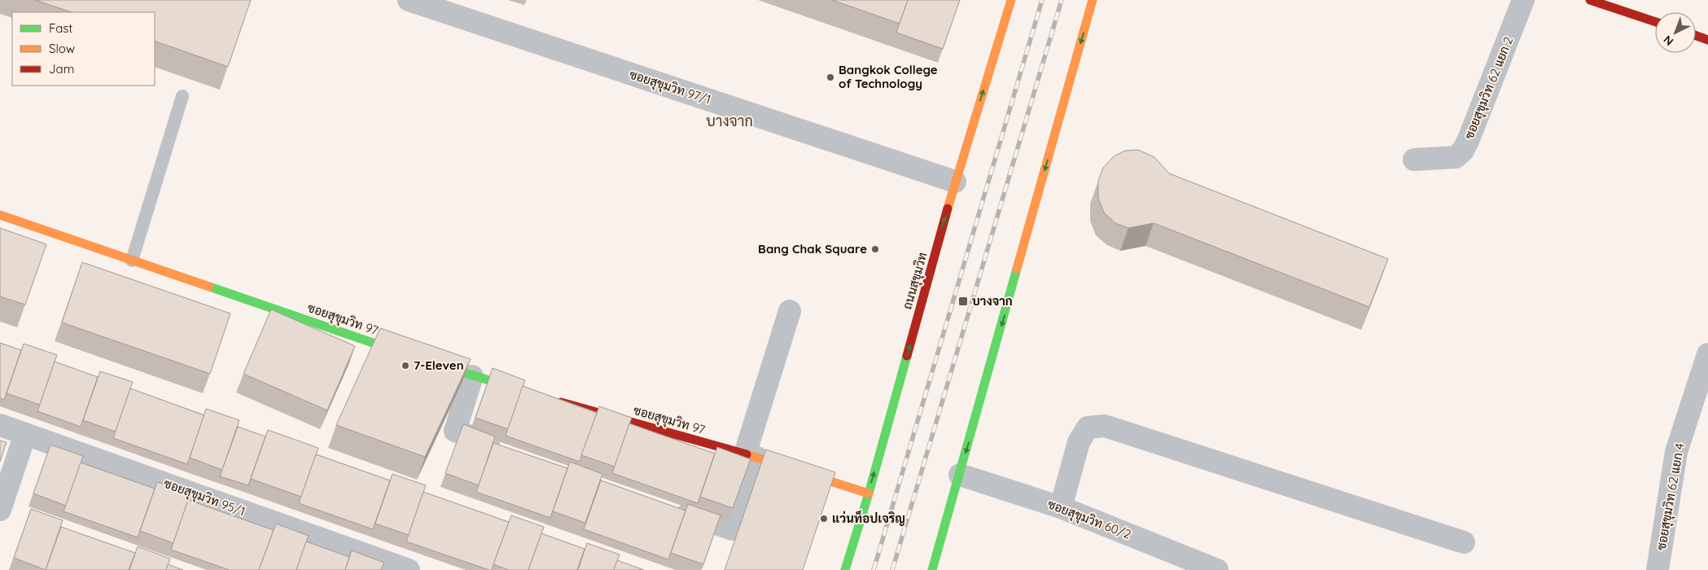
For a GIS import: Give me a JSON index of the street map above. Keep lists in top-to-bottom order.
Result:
{
  "streets": {
    "main road": ["ถนนสุขุมวิท", "ซอยสุขุมวิท 97"],
    "street": [
      "ซอยสุขุมวิท 97/1",
      "ซอยสุขุมวิท 62 แยก 2",
      "ซอยสุขุมวิท 62 แยก 4",
      "ซอยสุขุมวิท 95/1",
      "ซอยสุขุมวิท 60/2"
    ]
  },
  "crossings": [
    ["ซอยสุขุมวิท 97/1", "ถนนสุขุมวิท"],
    ["ถนนสุขุมวิท", "ซอยสุขุมวิท 97"]
  ],
  "one_way": ["ถนนสุขุมวิท"],
  "districts": ["บางจาก"],
  "places": {
    "other": [
      "Bangkok College of Technology",
      "Bang Chak Square",
      "7-Eleven",
      "แว่นท็อปเจริญ"
    ],
    "transit": ["บางจาก"]
  },
  "legend": ["Fast", "Slow", "Jam"],
  "north": "bottom left"
}
